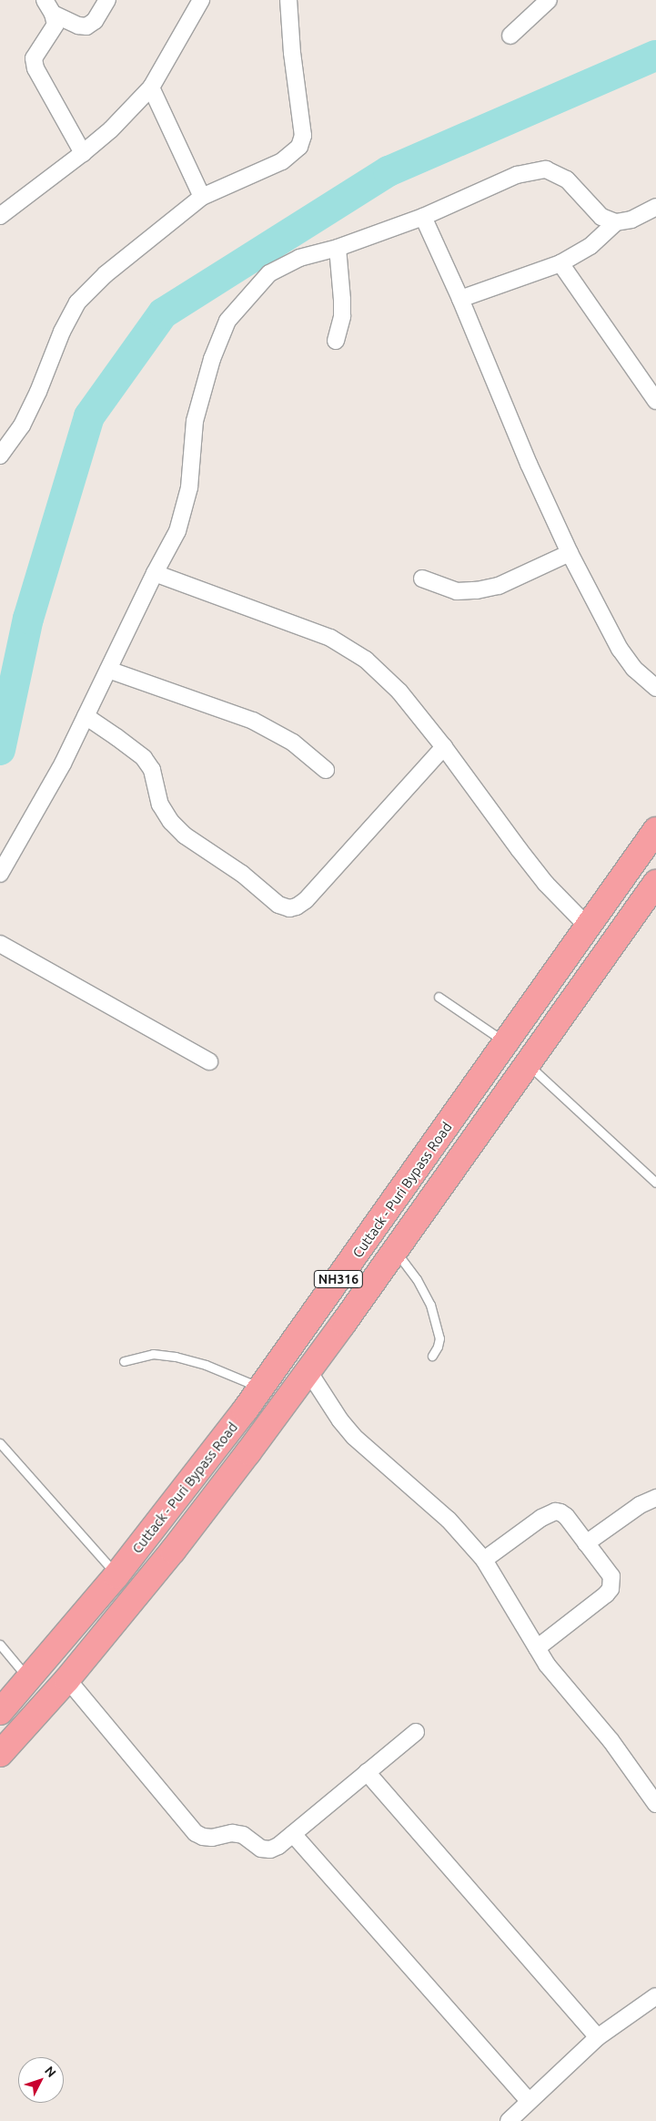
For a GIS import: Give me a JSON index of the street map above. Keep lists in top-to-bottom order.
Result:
{
  "streets": {
    "highway": ["Cuttack - Puri Bypass Road", "NH316"]
  },
  "north": "top right"
}
